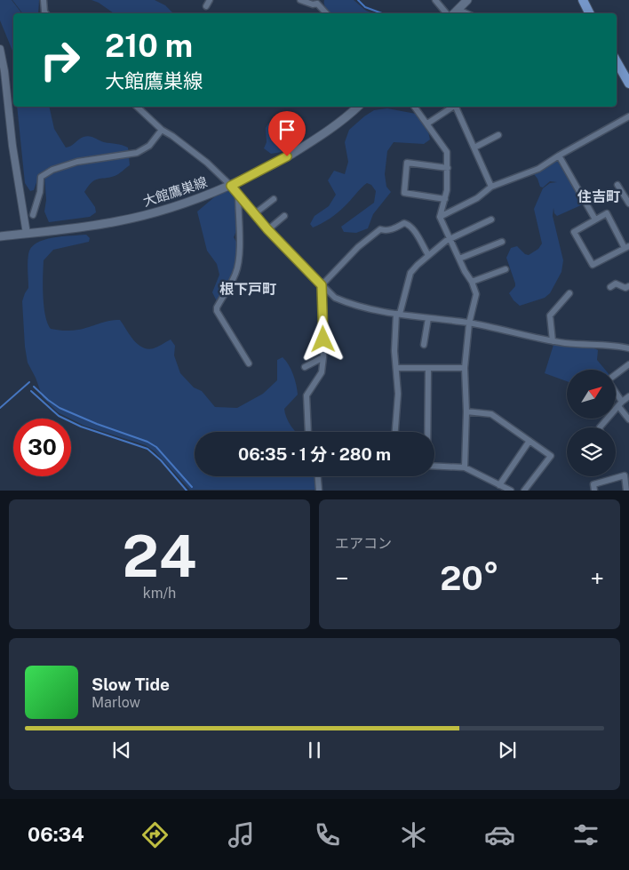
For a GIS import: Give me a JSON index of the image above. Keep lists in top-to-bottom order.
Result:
{
  "streets": {
    "main road": ["大館鷹巣線"]
  },
  "districts": ["住吉町", "根下戸町"],
  "north": "top right",
  "page": {
    "turn": ["210 m", "大館鷹巣線"],
    "limit": "30",
    "trip": "06:35 · 1 分 · 280 m",
    "tile": [
      ["24", "km/h"],
      "エアコン"
    ],
    "heat": ["−", "20°", "+"],
    "song": ["Slow Tide", "Marlow"],
    "tabs": "06:34"
  }
}
